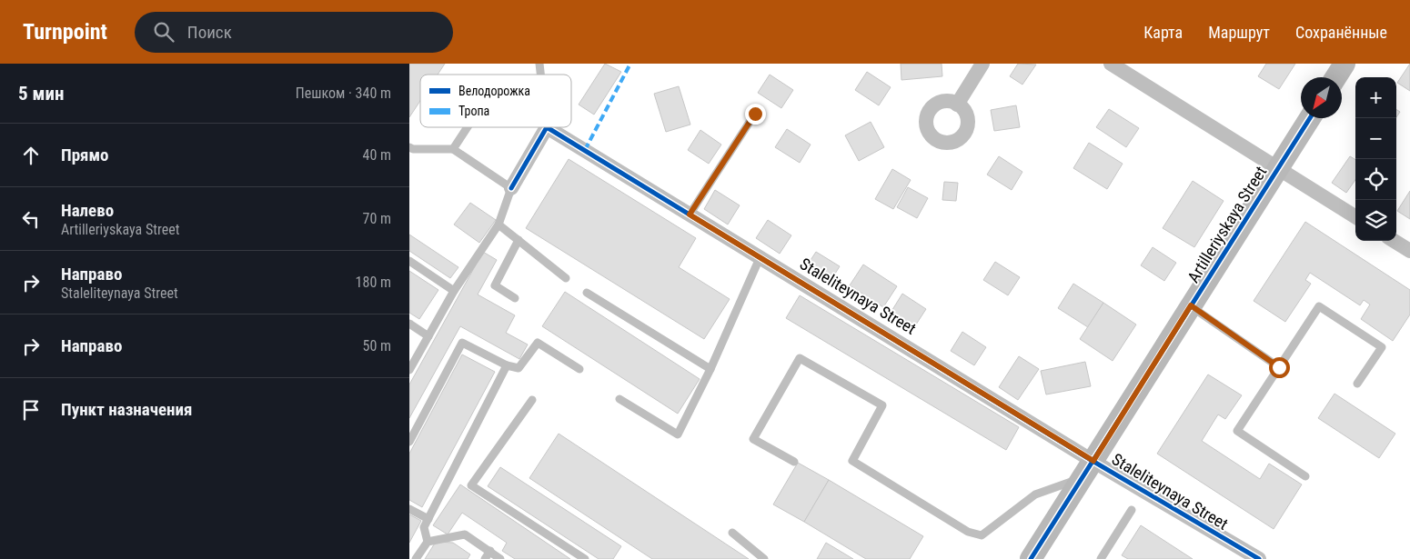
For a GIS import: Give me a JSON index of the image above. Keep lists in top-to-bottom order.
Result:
{
  "streets": {
    "street": ["Artilleriyskaya Street", "Staleliteynaya Street"]
  },
  "crossings": [
    ["Artilleriyskaya Street", "Staleliteynaya Street"]
  ],
  "legend": ["Велодорожка", "Тропа"],
  "north": "bottom left",
  "page": {
    "header": "Turnpoint",
    "search": "Поиск",
    "nav": ["Карта", "Маршрут", "Сохранённые"],
    "heading": ["5 мин", "Пешком · 340 m"],
    "map_buttons": ["+", "−"],
    "list": [
      ["Прямо", "40 m"],
      ["Налево", "Artilleriyskaya Street", "70 m"],
      ["Направо", "Staleliteynaya Street", "180 m"],
      ["Направо", "50 m"],
      "Пункт назначения"
    ]
  }
}
